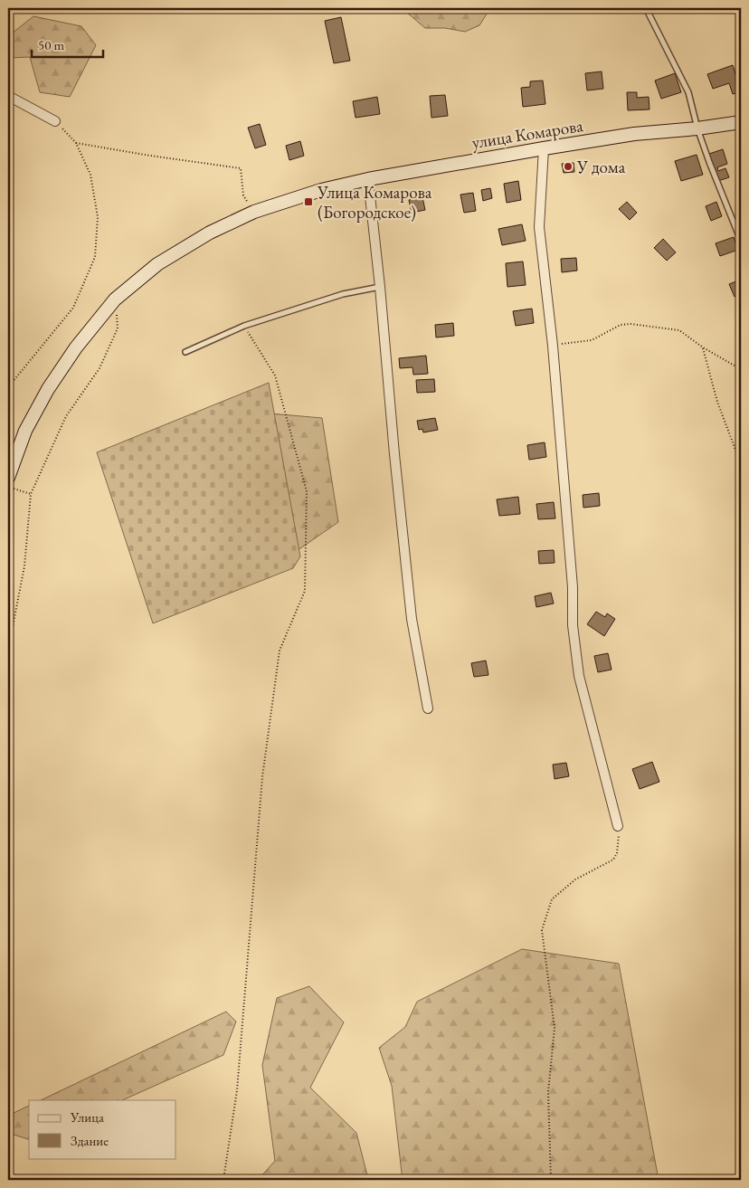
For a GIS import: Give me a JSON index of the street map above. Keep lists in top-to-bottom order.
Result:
{
  "streets": {
    "street": ["улица Комарова"]
  },
  "places": {
    "other": ["У дома"],
    "transit": ["Улица Комарова (Богородское)"]
  },
  "legend": ["Улица", "Здание"],
  "scale_bar": "50 m"
}
